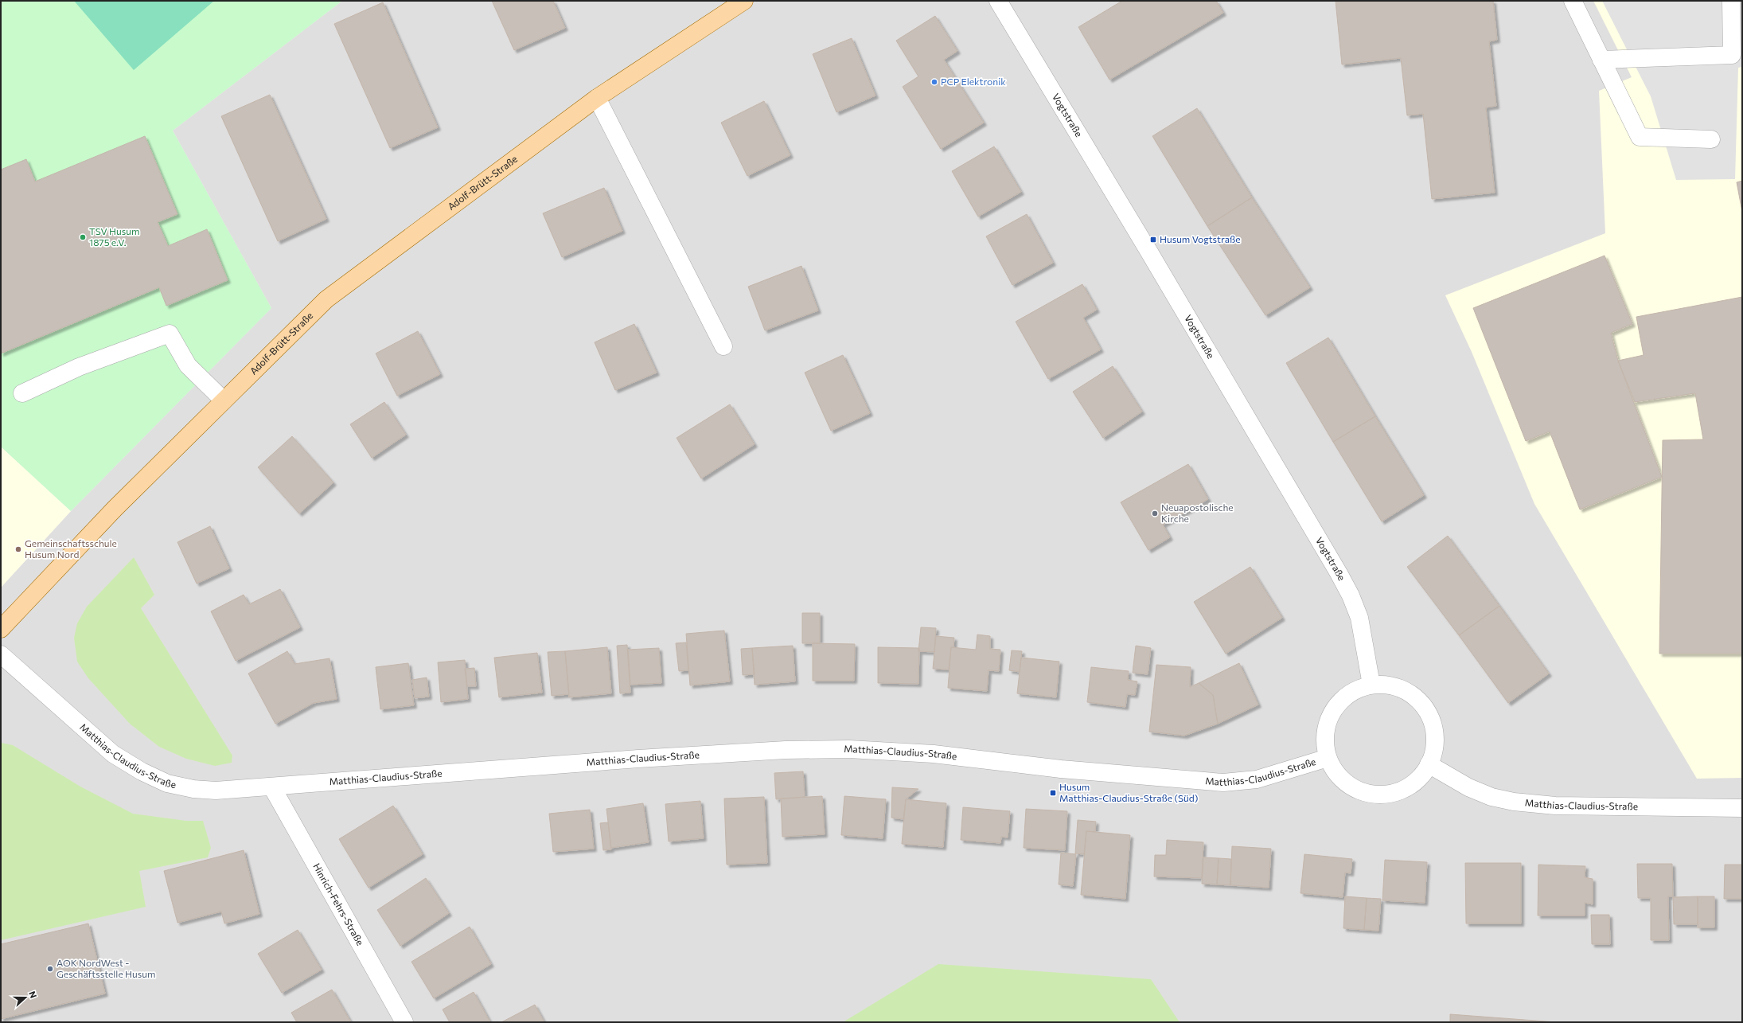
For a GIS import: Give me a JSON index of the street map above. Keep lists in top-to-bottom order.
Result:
{
  "streets": {
    "main road": ["Adolf-Brütt-Straße"],
    "street": ["Vogtstraße", "Matthias-Claudius-Straße", "Hinrich-Fehrs-Straße"]
  },
  "crossings": [
    ["Vogtstraße", "Matthias-Claudius-Straße"],
    ["Matthias-Claudius-Straße", "Hinrich-Fehrs-Straße"]
  ],
  "places": {
    "other": [
      "PCP Elektronik",
      "TSV Husum 1875 e.V.",
      "Neuapostolische Kirche",
      "Gemeinschaftsschule Husum Nord",
      "AOK NordWest - Geschäftsstelle Husum"
    ],
    "transit": ["Husum Vogtstraße", "Husum Matthias-Claudius-Straße (Süd)"]
  },
  "north": "right"
}
